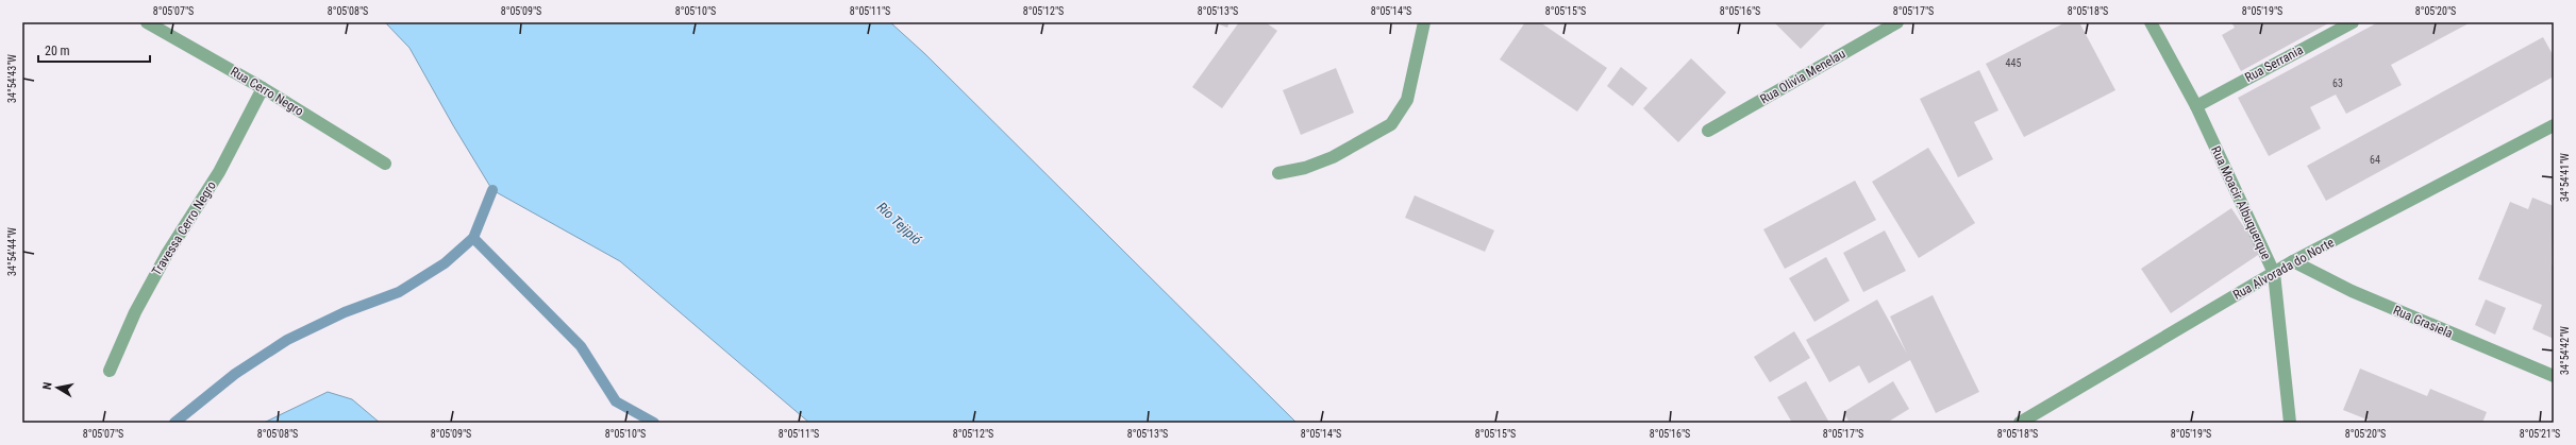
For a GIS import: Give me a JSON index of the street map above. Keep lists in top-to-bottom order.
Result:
{
  "streets": {
    "street": [
      "Rua Serrania",
      "Rua Olivia Menelau",
      "Rua Cerro Negro",
      "Rua Moacir Albuquerque",
      "Travessa Cerro Negro",
      "Rua Alvorada do Norte",
      "Rua Grasiela"
    ]
  },
  "crossings": [
    ["Rua Serrania", "Rua Moacir Albuquerque"],
    ["Rua Cerro Negro", "Travessa Cerro Negro"],
    ["Rua Moacir Albuquerque", "Rua Alvorada do Norte"],
    ["Rua Alvorada do Norte", "Rua Grasiela"]
  ],
  "water": ["Rio Tejipió"],
  "house_numbers": ["445", "63", "64"],
  "scale_bar": "20 m",
  "north": "left",
  "coordinates": [
    "8°05'07\"S",
    "8°05'08\"S",
    "8°05'09\"S",
    "8°05'10\"S",
    "8°05'11\"S",
    "8°05'12\"S",
    "8°05'13\"S",
    "8°05'14\"S",
    "8°05'15\"S",
    "8°05'16\"S",
    "8°05'17\"S",
    "8°05'18\"S",
    "8°05'19\"S",
    "8°05'20\"S",
    "34°54'43\"W",
    "34°54'41\"W",
    "34°54'44\"W",
    "34°54'42\"W",
    "8°05'21\"S"
  ]
}
